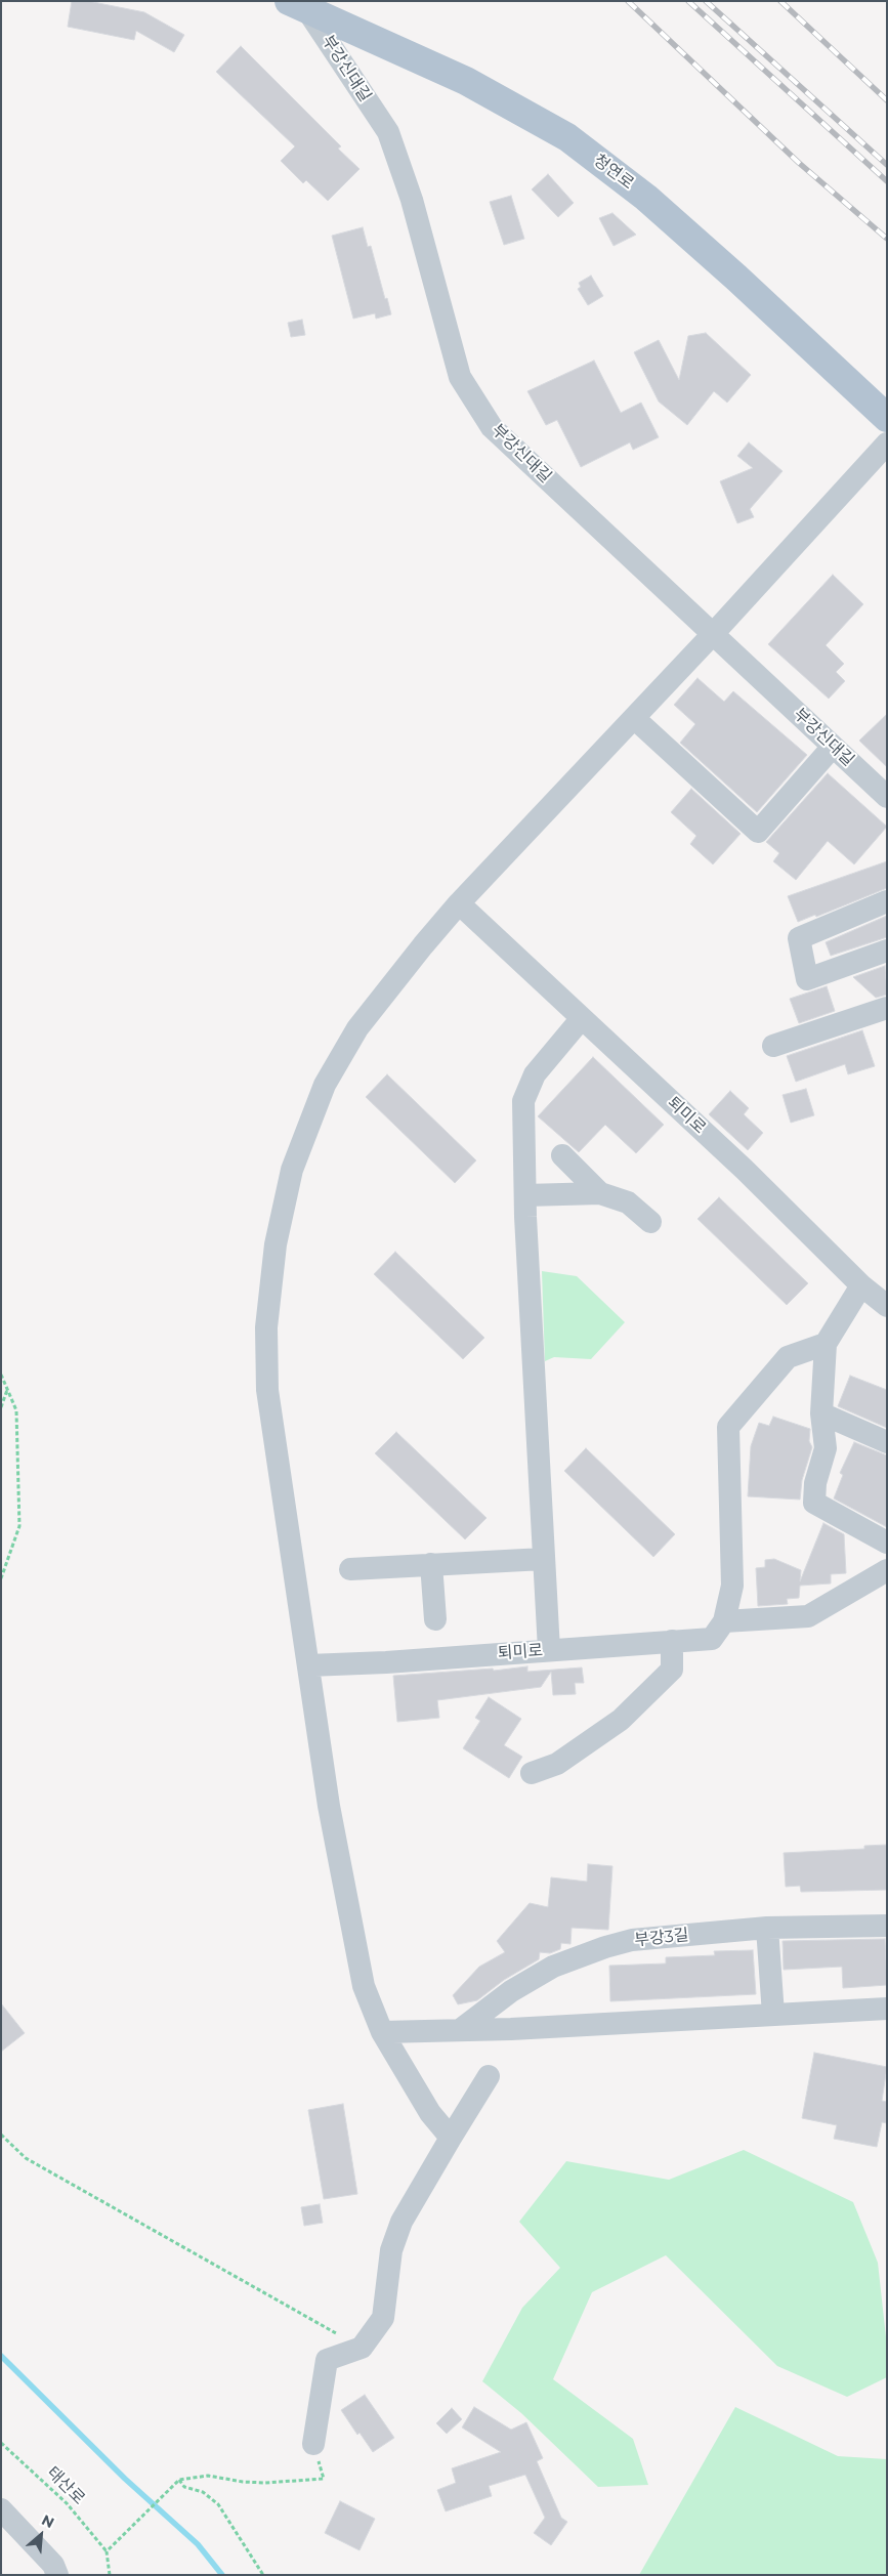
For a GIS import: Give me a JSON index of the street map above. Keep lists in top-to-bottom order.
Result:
{
  "streets": {
    "main road": ["청연로"],
    "street": ["부강신대길", "퇴미로", "부강3길"],
    "path": ["태산로"]
  },
  "crossings": [
    ["부강신대길", "청연로"]
  ],
  "north": "top right"
}
